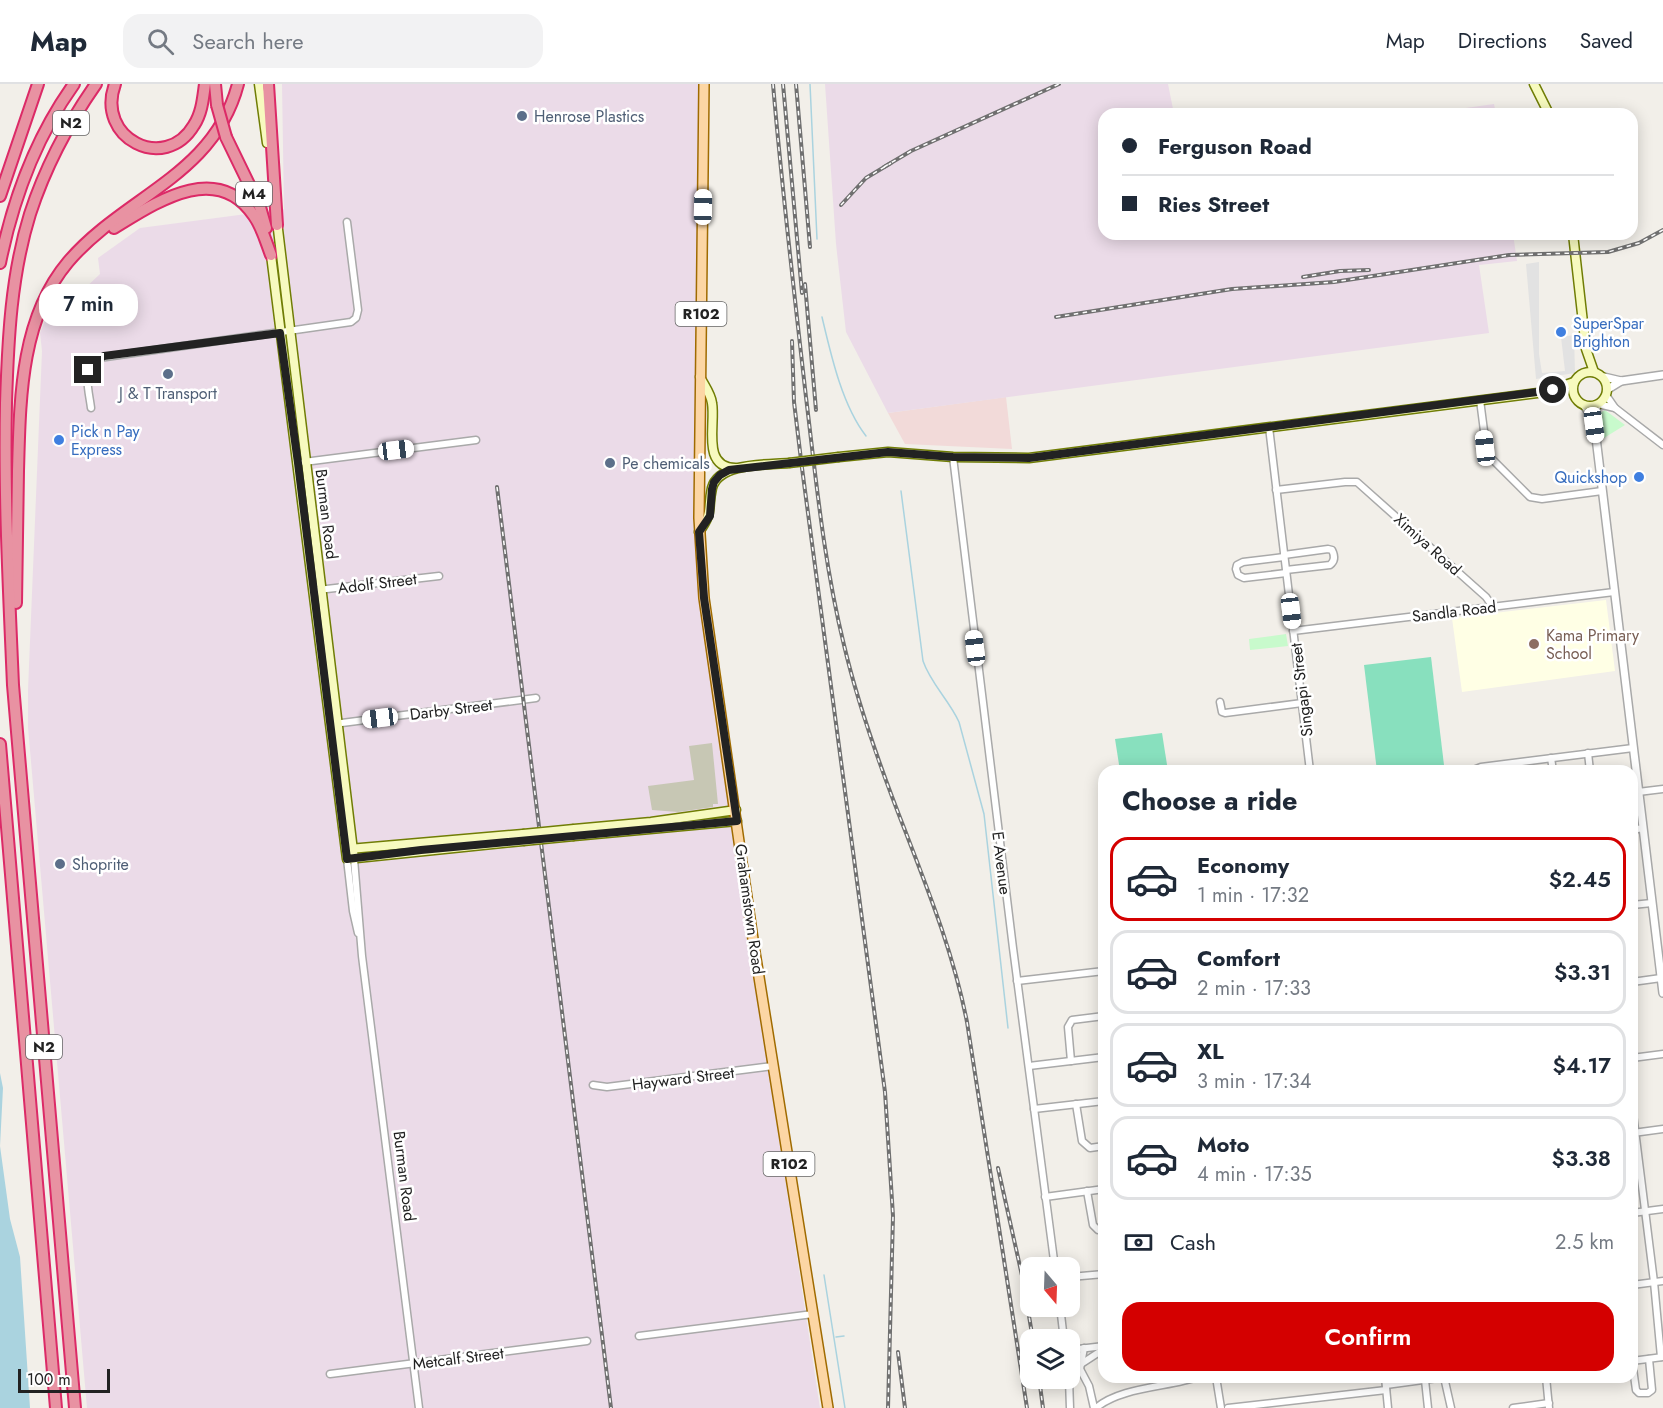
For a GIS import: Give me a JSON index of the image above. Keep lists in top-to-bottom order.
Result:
{
  "streets": {
    "highway": ["N2", "M4", "Burman Road"],
    "main road": ["R102", "Grahamstown Road"],
    "street": [
      "Ximiya Road",
      "Adolf Street",
      "Sandla Road",
      "Singapi Street",
      "Darby Street",
      "E Avenue",
      "Hayward Street",
      "Metcalf Street"
    ]
  },
  "crossings": [
    ["Burman Road", "Adolf Street"],
    ["Burman Road", "Darby Street"],
    ["Burman Road", "Metcalf Street"],
    ["Ximiya Road", "Sandla Road"],
    ["Ximiya Road", "Singapi Street"],
    ["Sandla Road", "Singapi Street"],
    ["Grahamstown Road", "Hayward Street"]
  ],
  "places": [
    "Henrose Plastics",
    "SuperSpar Brighton",
    "J & T Transport",
    "Pick n Pay Express",
    "Pe chemicals",
    "Quickshop",
    "Kama Primary School",
    "Shoprite"
  ],
  "scale_bar": "100 m",
  "north": "bottom",
  "page": {
    "header": "Map",
    "search": "Search here",
    "nav": ["Map", "Directions", "Saved"],
    "banner": ["Ferguson Road", "Ries Street"],
    "bubble": "7 min",
    "heading": "Choose a ride",
    "list": [
      {
        "name": "Economy",
        "note": "1 min · 17:32",
        "value": "$2.45"
      },
      {
        "name": "Comfort",
        "note": "2 min · 17:33",
        "value": "$3.31"
      },
      {
        "name": "XL",
        "note": "3 min · 17:34",
        "value": "$4.17"
      },
      {
        "name": "Moto",
        "note": "4 min · 17:35",
        "value": "$3.38"
      }
    ],
    "pay": ["Cash", "2.5 km"],
    "buttons": "Confirm",
    "scale": "100 m"
  }
}
